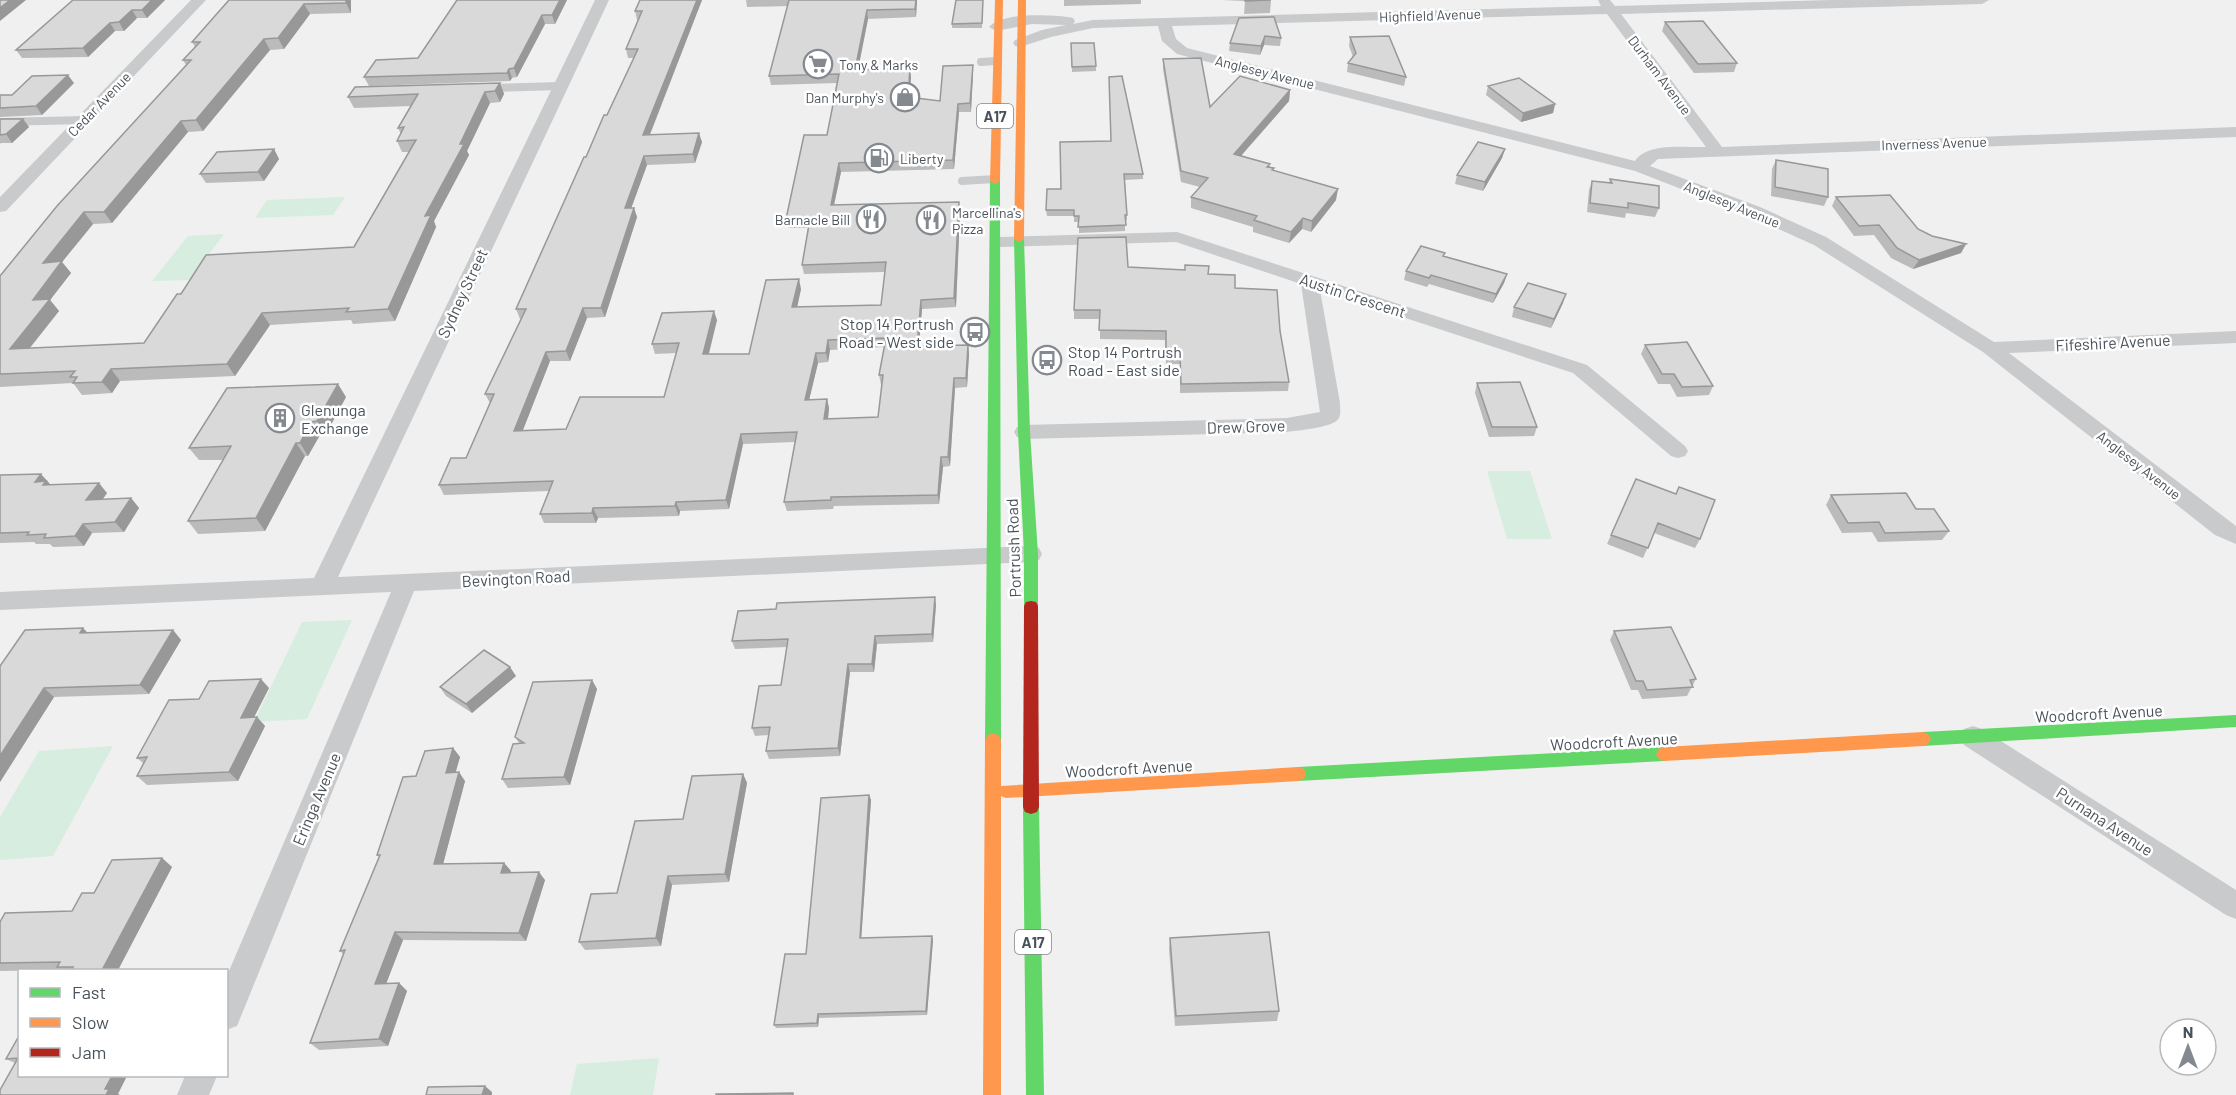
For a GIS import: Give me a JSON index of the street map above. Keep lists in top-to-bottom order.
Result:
{
  "streets": {
    "main road": ["A17", "Portrush Road", "Woodcroft Avenue"],
    "street": [
      "Highfield Avenue",
      "Anglesey Avenue",
      "Durham Avenue",
      "Cedar Avenue",
      "Inverness Avenue",
      "Sydney Street",
      "Austin Crescent",
      "Fifeshire Avenue",
      "Drew Grove",
      "Bevington Road",
      "Eringa Avenue",
      "Purnana Avenue"
    ]
  },
  "crossings": [
    ["Highfield Avenue", "Anglesey Avenue"],
    ["Highfield Avenue", "Durham Avenue"],
    ["Highfield Avenue", "Portrush Road"],
    ["Anglesey Avenue", "Inverness Avenue"],
    ["Anglesey Avenue", "Fifeshire Avenue"],
    ["Durham Avenue", "Inverness Avenue"],
    ["Sydney Street", "Bevington Road"],
    ["Austin Crescent", "Drew Grove"],
    ["Austin Crescent", "Portrush Road"],
    ["Drew Grove", "Portrush Road"],
    ["Portrush Road", "Bevington Road"],
    ["Portrush Road", "Woodcroft Avenue"],
    ["Bevington Road", "Eringa Avenue"],
    ["Woodcroft Avenue", "Purnana Avenue"]
  ],
  "places": {
    "supermarket": ["Tony & Marks"],
    "shop": ["Dan Murphy's"],
    "fuel station": ["Liberty"],
    "restaurant": ["Barnacle Bill", "Marcellina's Pizza"],
    "bus stop": ["Stop 14 Portrush Road - West side", "Stop 14 Portrush Road - East side"],
    "building": ["Glenunga Exchange"]
  },
  "legend": ["Fast", "Slow", "Jam"],
  "north": "top"
}
